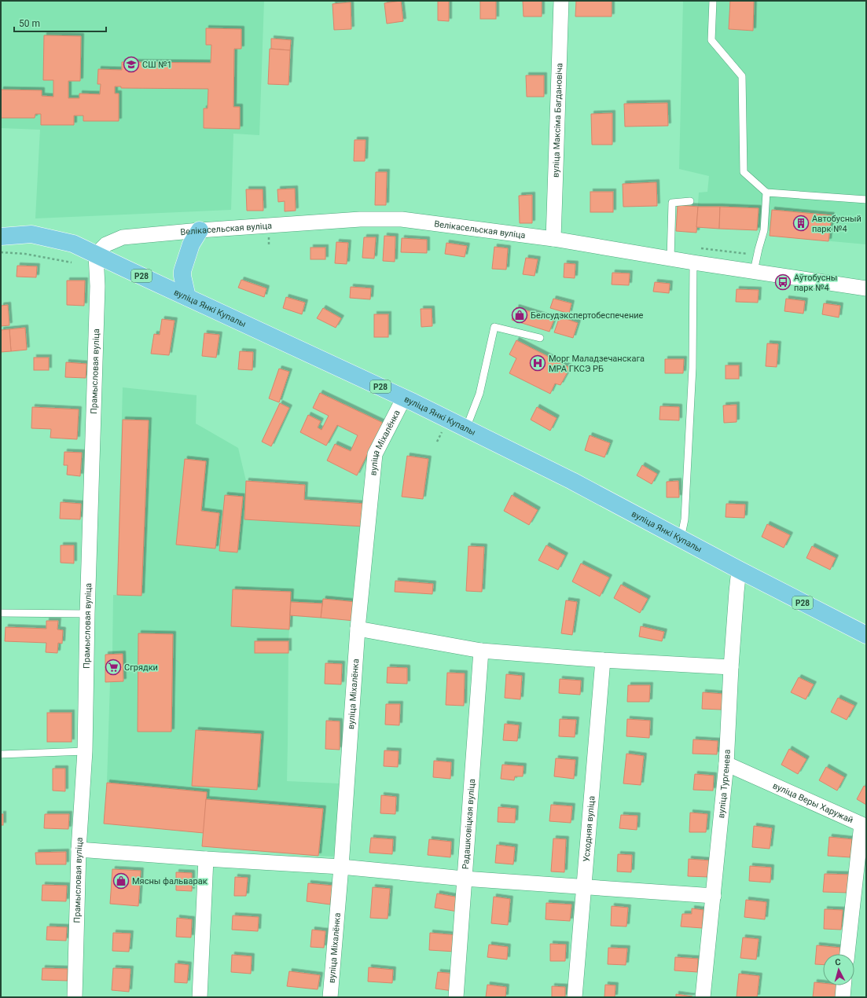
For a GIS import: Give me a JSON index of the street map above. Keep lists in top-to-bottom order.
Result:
{
  "streets": {
    "main road": ["Р28", "вуліца Янкі Купалы"],
    "street": [
      "вуліца Максіма Багдановіча",
      "Велікасельская вуліца",
      "Прамысловая вуліца",
      "вуліца Міхалёнка",
      "вуліца Тургенева",
      "вуліца Веры Харужай",
      "Радашковіцкая вуліца",
      "Усходняя вуліца"
    ]
  },
  "crossings": [
    ["вуліца Максіма Багдановіча", "Велікасельская вуліца"],
    ["Велікасельская вуліца", "вуліца Янкі Купалы"],
    ["Велікасельская вуліца", "Прамысловая вуліца"],
    ["вуліца Янкі Купалы", "Прамысловая вуліца"],
    ["вуліца Янкі Купалы", "вуліца Міхалёнка"],
    ["вуліца Янкі Купалы", "вуліца Тургенева"],
    ["вуліца Тургенева", "вуліца Веры Харужай"]
  ],
  "places": {
    "school or university": ["СШ №1"],
    "building": ["Автобусный парк №4"],
    "bus stop": ["Аўтобусны парк №4"],
    "shop": ["Белсудэкспертобеспечение", "Мясны фальварак"],
    "hospital": ["Морг Маладзечанскага МРА ГКСЭ РБ"],
    "supermarket": ["Сгрядки"]
  },
  "scale_bar": "50 m",
  "north": "top"
}
